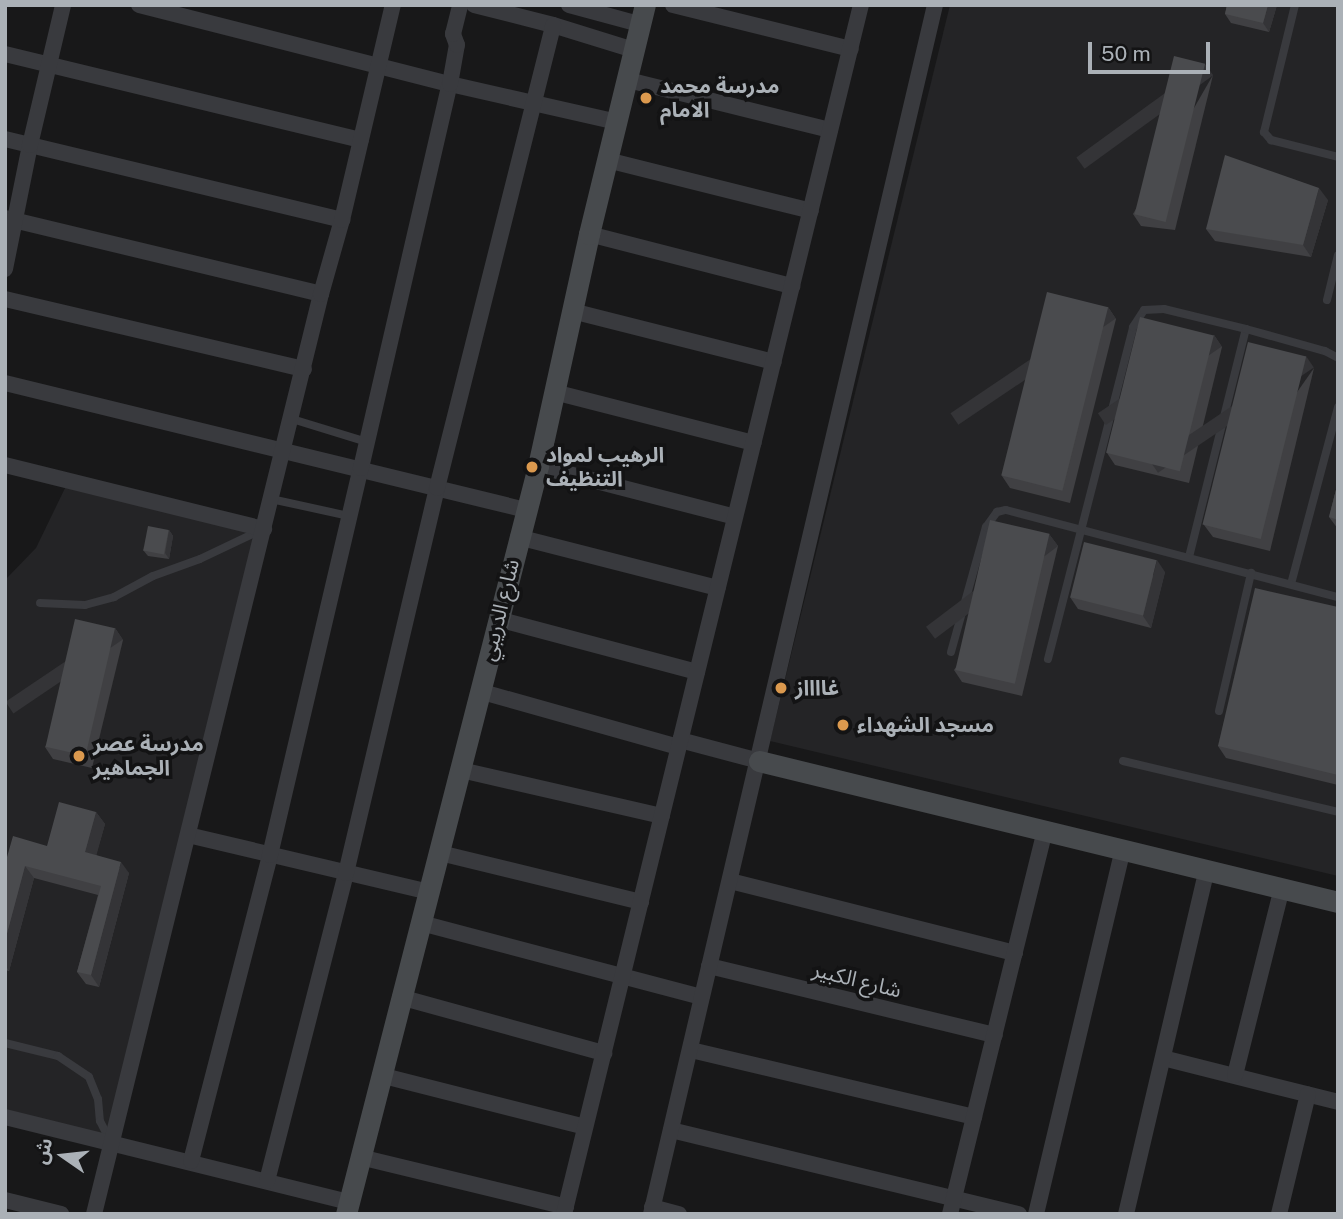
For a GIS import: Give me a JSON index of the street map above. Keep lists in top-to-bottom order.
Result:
{
  "streets": {
    "street": ["شارع الدريبي", "شارع الكبير"]
  },
  "places": [
    "مدرسة محمد الامام",
    "الرهيب لمواد التنظيف",
    "غااااز",
    "مسجد الشهداء",
    "مدرسة عصر الجماهير"
  ],
  "scale_bar": "50 m",
  "north": "left"
}
